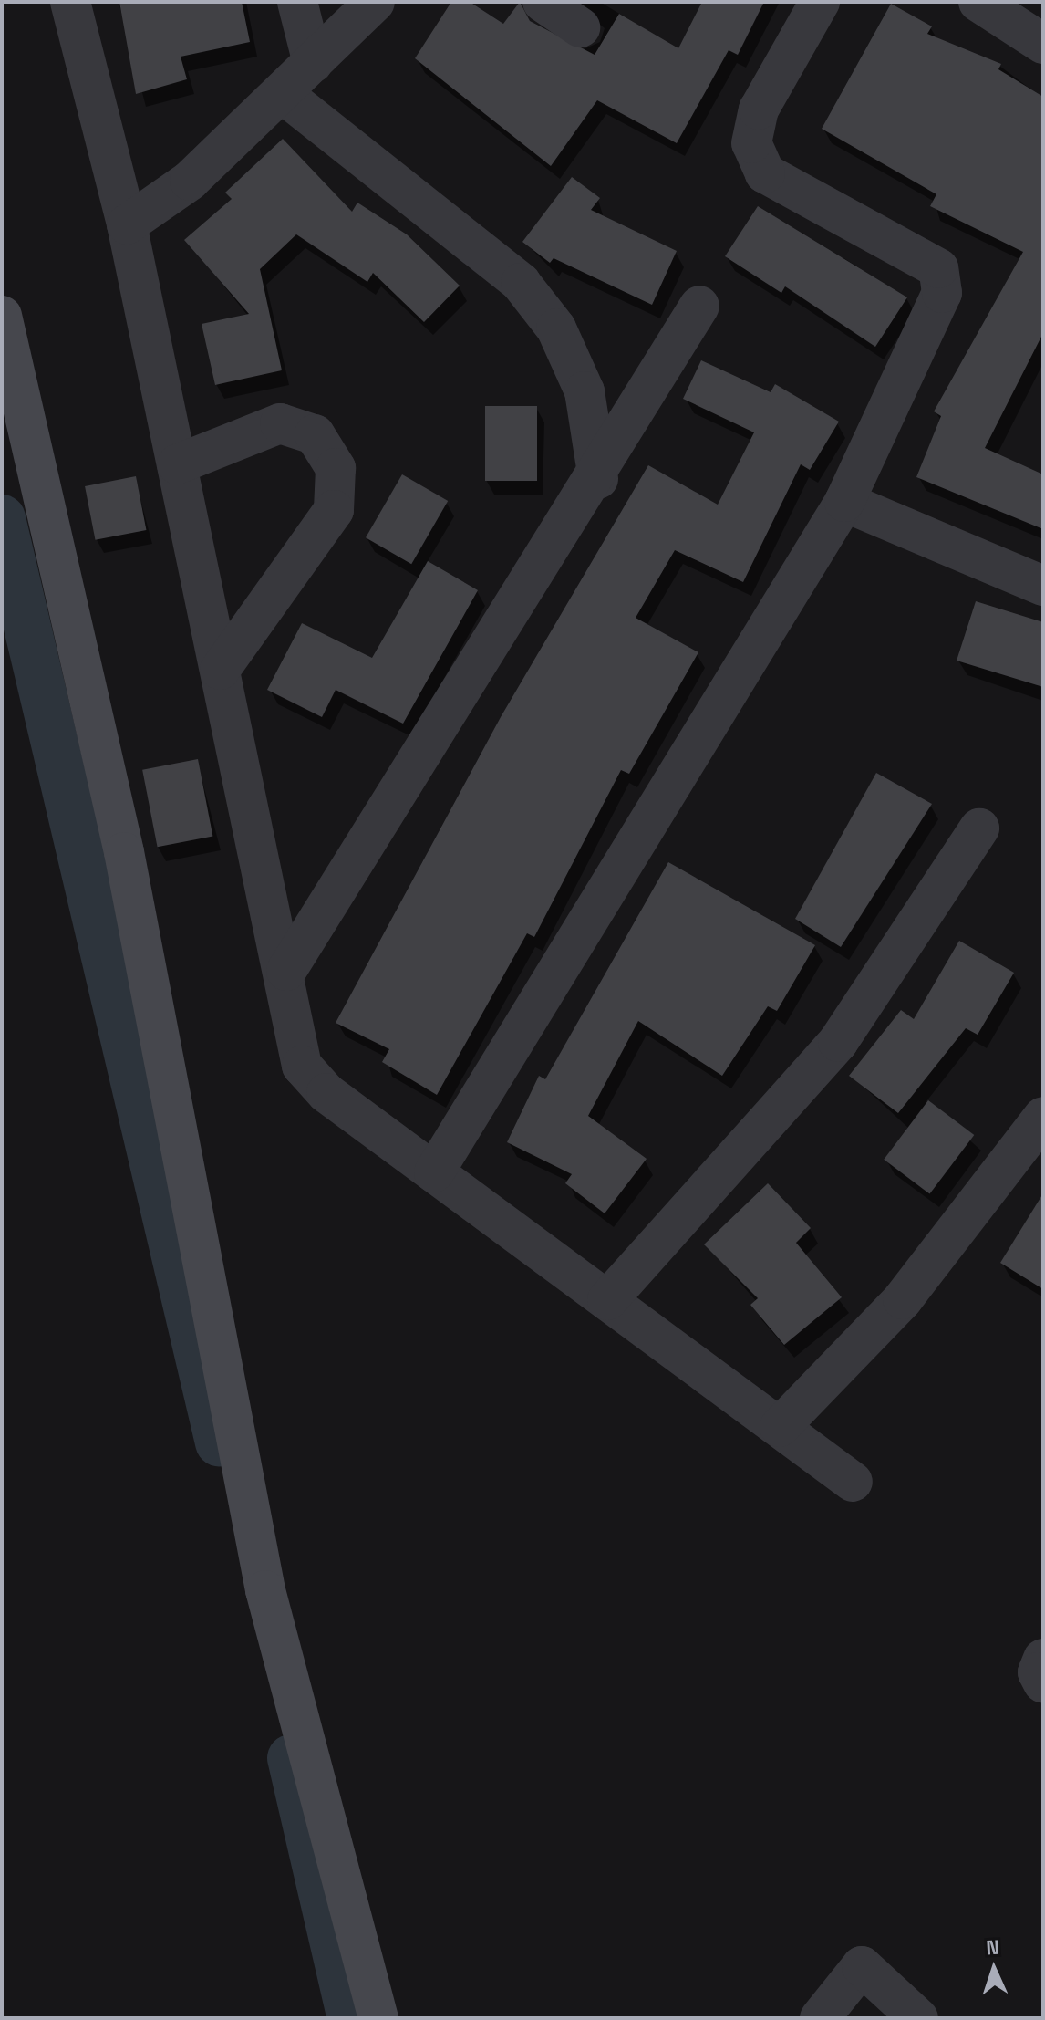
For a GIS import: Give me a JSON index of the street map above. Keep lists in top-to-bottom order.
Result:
{
  "north": "top"
}
